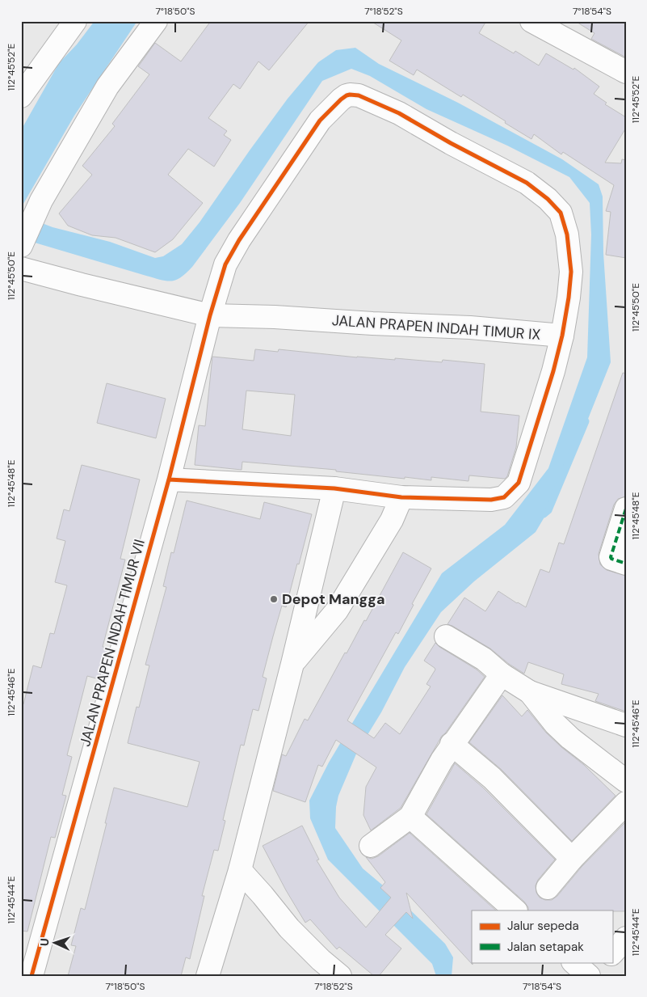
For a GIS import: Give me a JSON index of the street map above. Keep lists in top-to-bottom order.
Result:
{
  "streets": {
    "street": ["JALAN PRAPEN INDAH TIMUR IX", "JALAN PRAPEN INDAH TIMUR VII"]
  },
  "crossings": [
    ["JALAN PRAPEN INDAH TIMUR IX", "JALAN PRAPEN INDAH TIMUR VII"]
  ],
  "places": ["Depot Mangga"],
  "legend": ["Jalur sepeda", "Jalan setapak"],
  "north": "left",
  "coordinates": [
    "7°18'50\"S",
    "7°18'52\"S",
    "7°18'54\"S",
    "112°45'52\"E",
    "112°45'50\"E",
    "112°45'48\"E",
    "112°45'46\"E",
    "112°45'44\"E"
  ]
}
